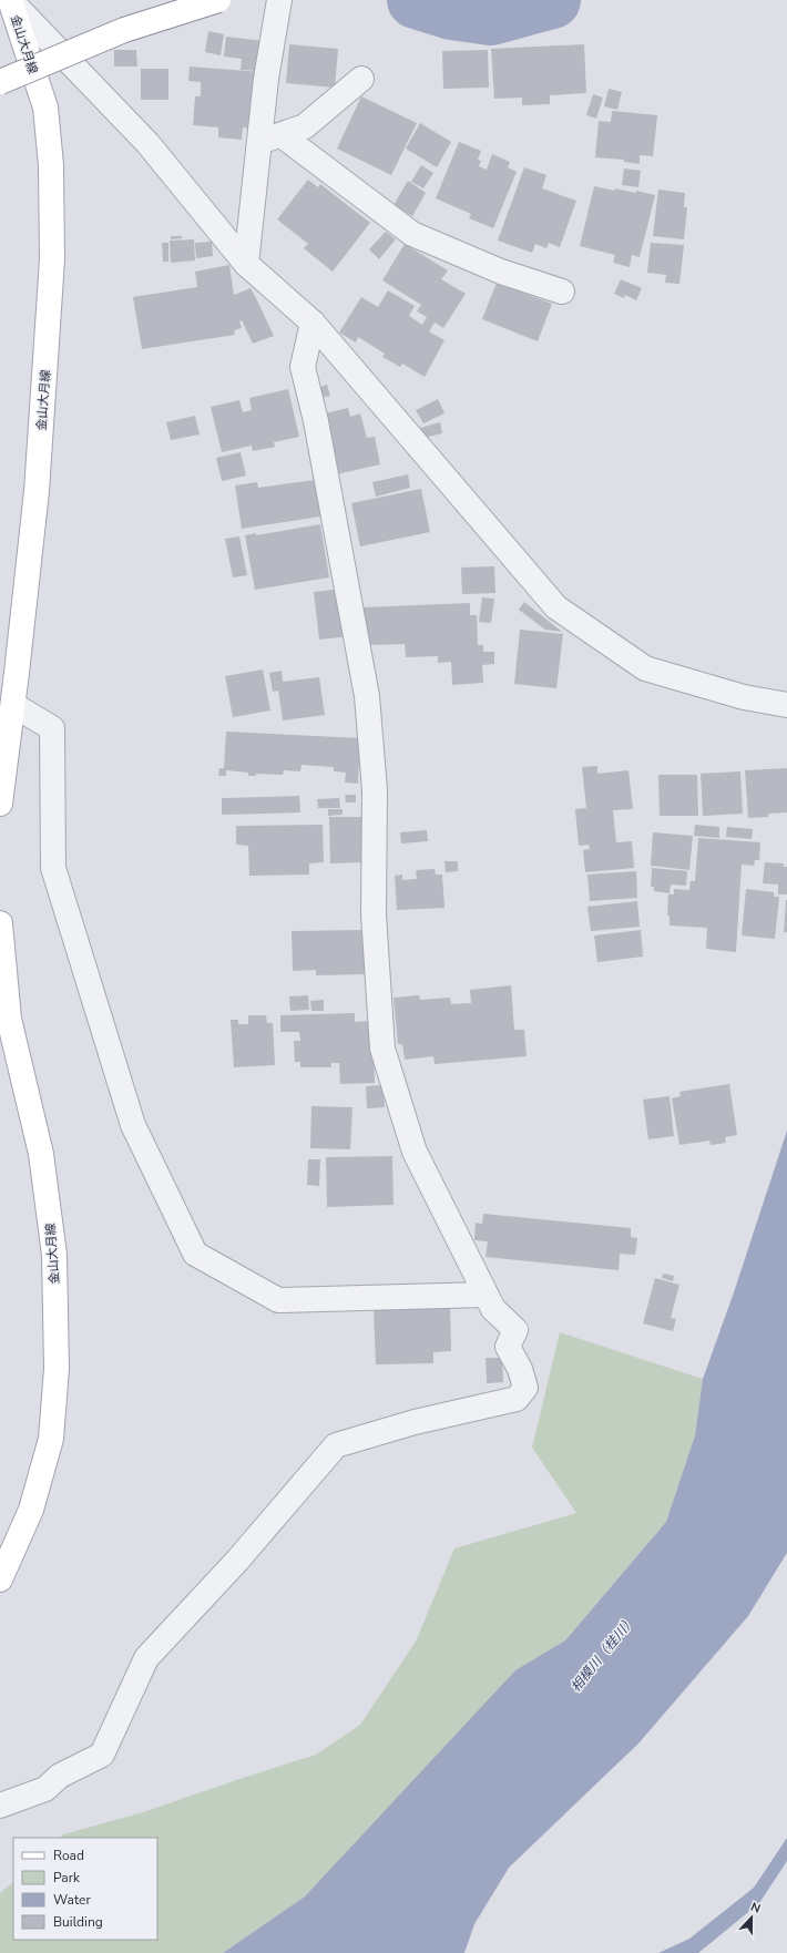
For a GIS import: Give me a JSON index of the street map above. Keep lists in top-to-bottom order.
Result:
{
  "streets": {
    "main road": ["金山大月線"]
  },
  "water": ["相模川（桂川）"],
  "legend": [
    "Road",
    "Park",
    "Water",
    "Building"
  ],
  "north": "top"
}
